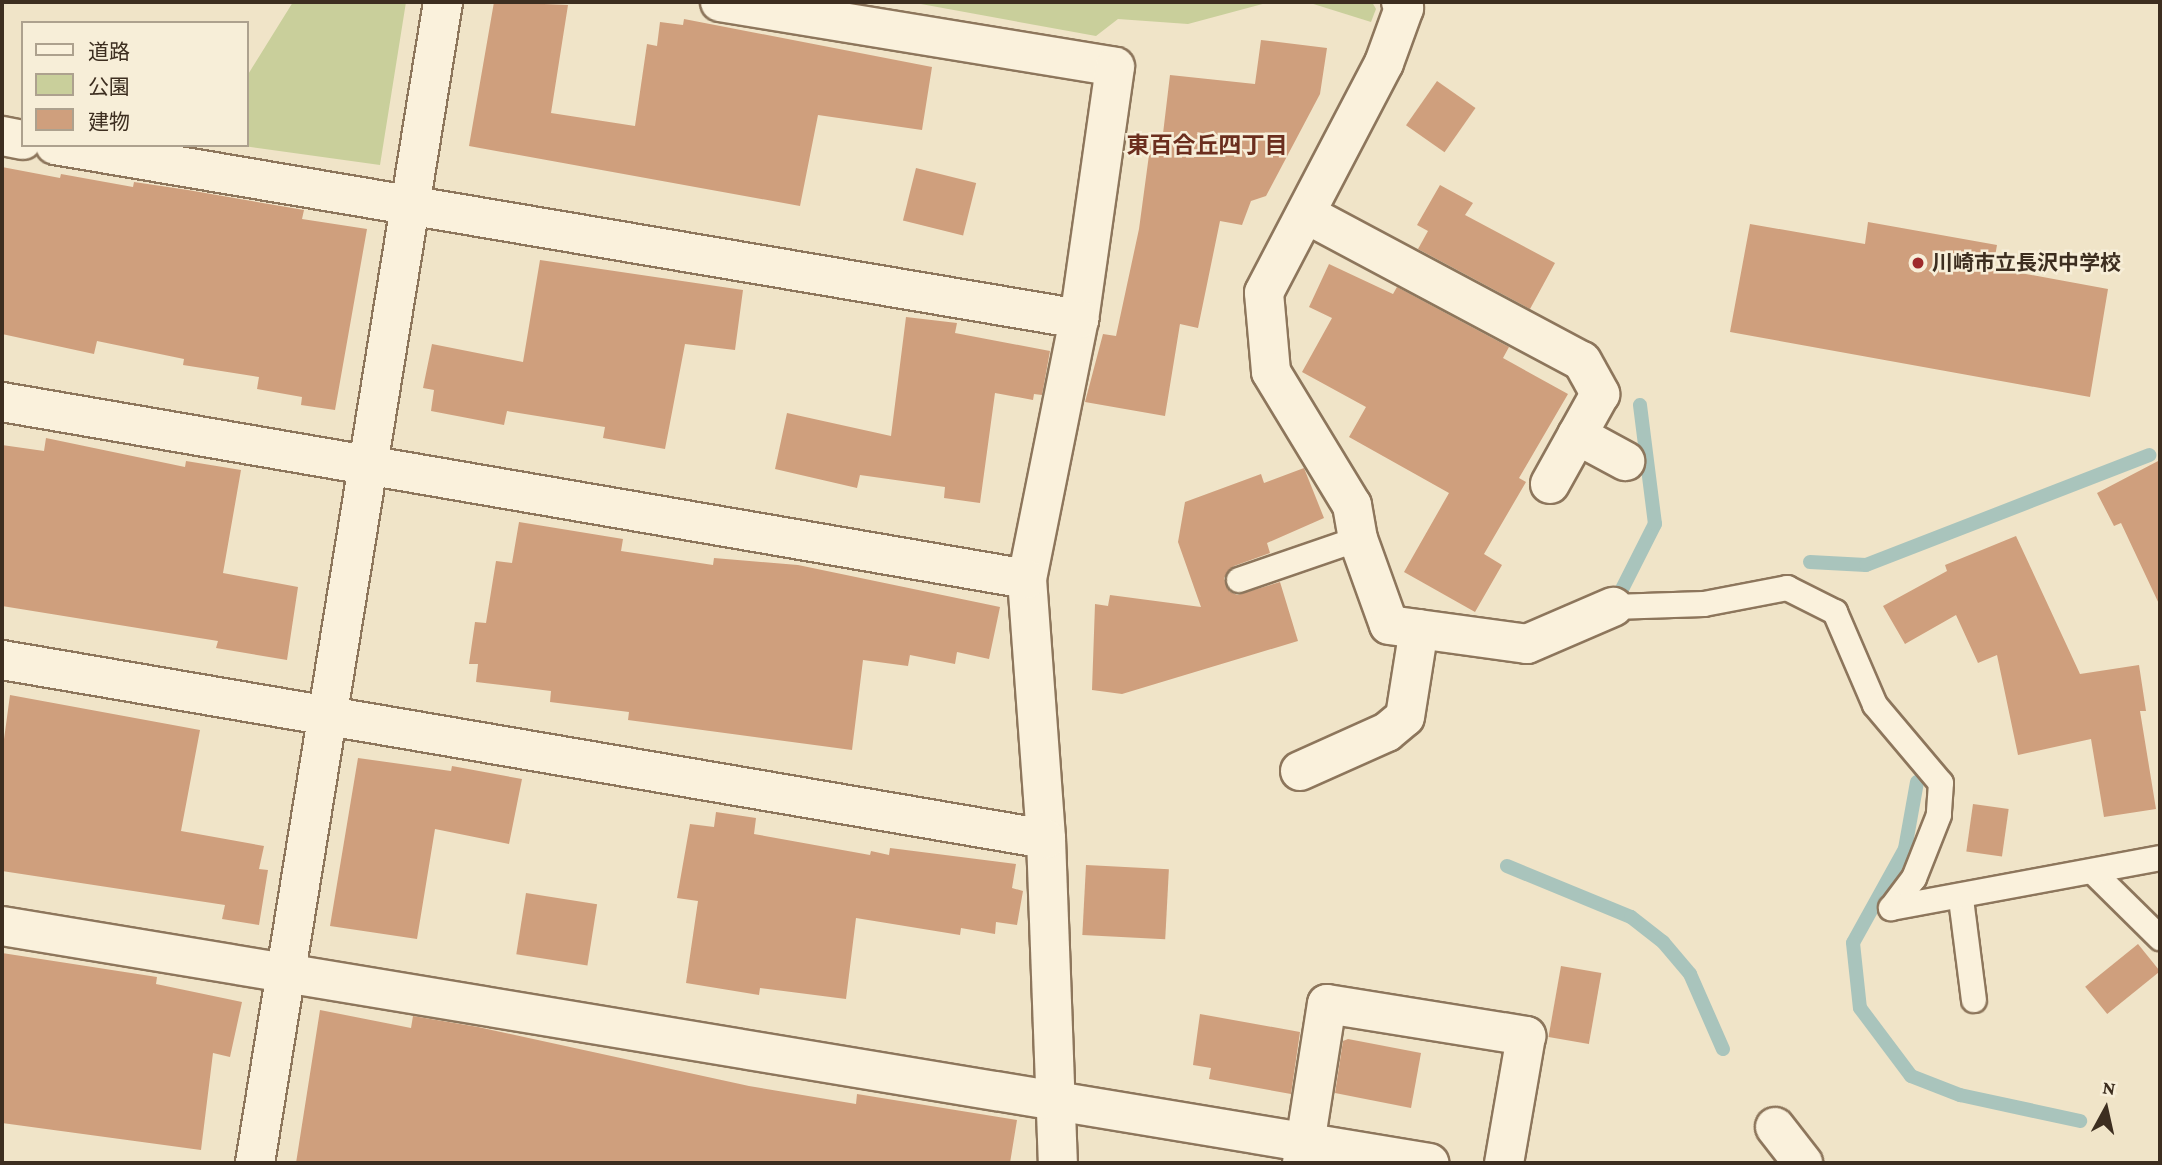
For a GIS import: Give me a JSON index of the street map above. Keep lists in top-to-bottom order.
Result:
{
  "districts": ["東百合丘四丁目"],
  "places": ["川崎市立長沢中学校"],
  "legend": ["道路", "公園", "建物"],
  "north": "top"
}
